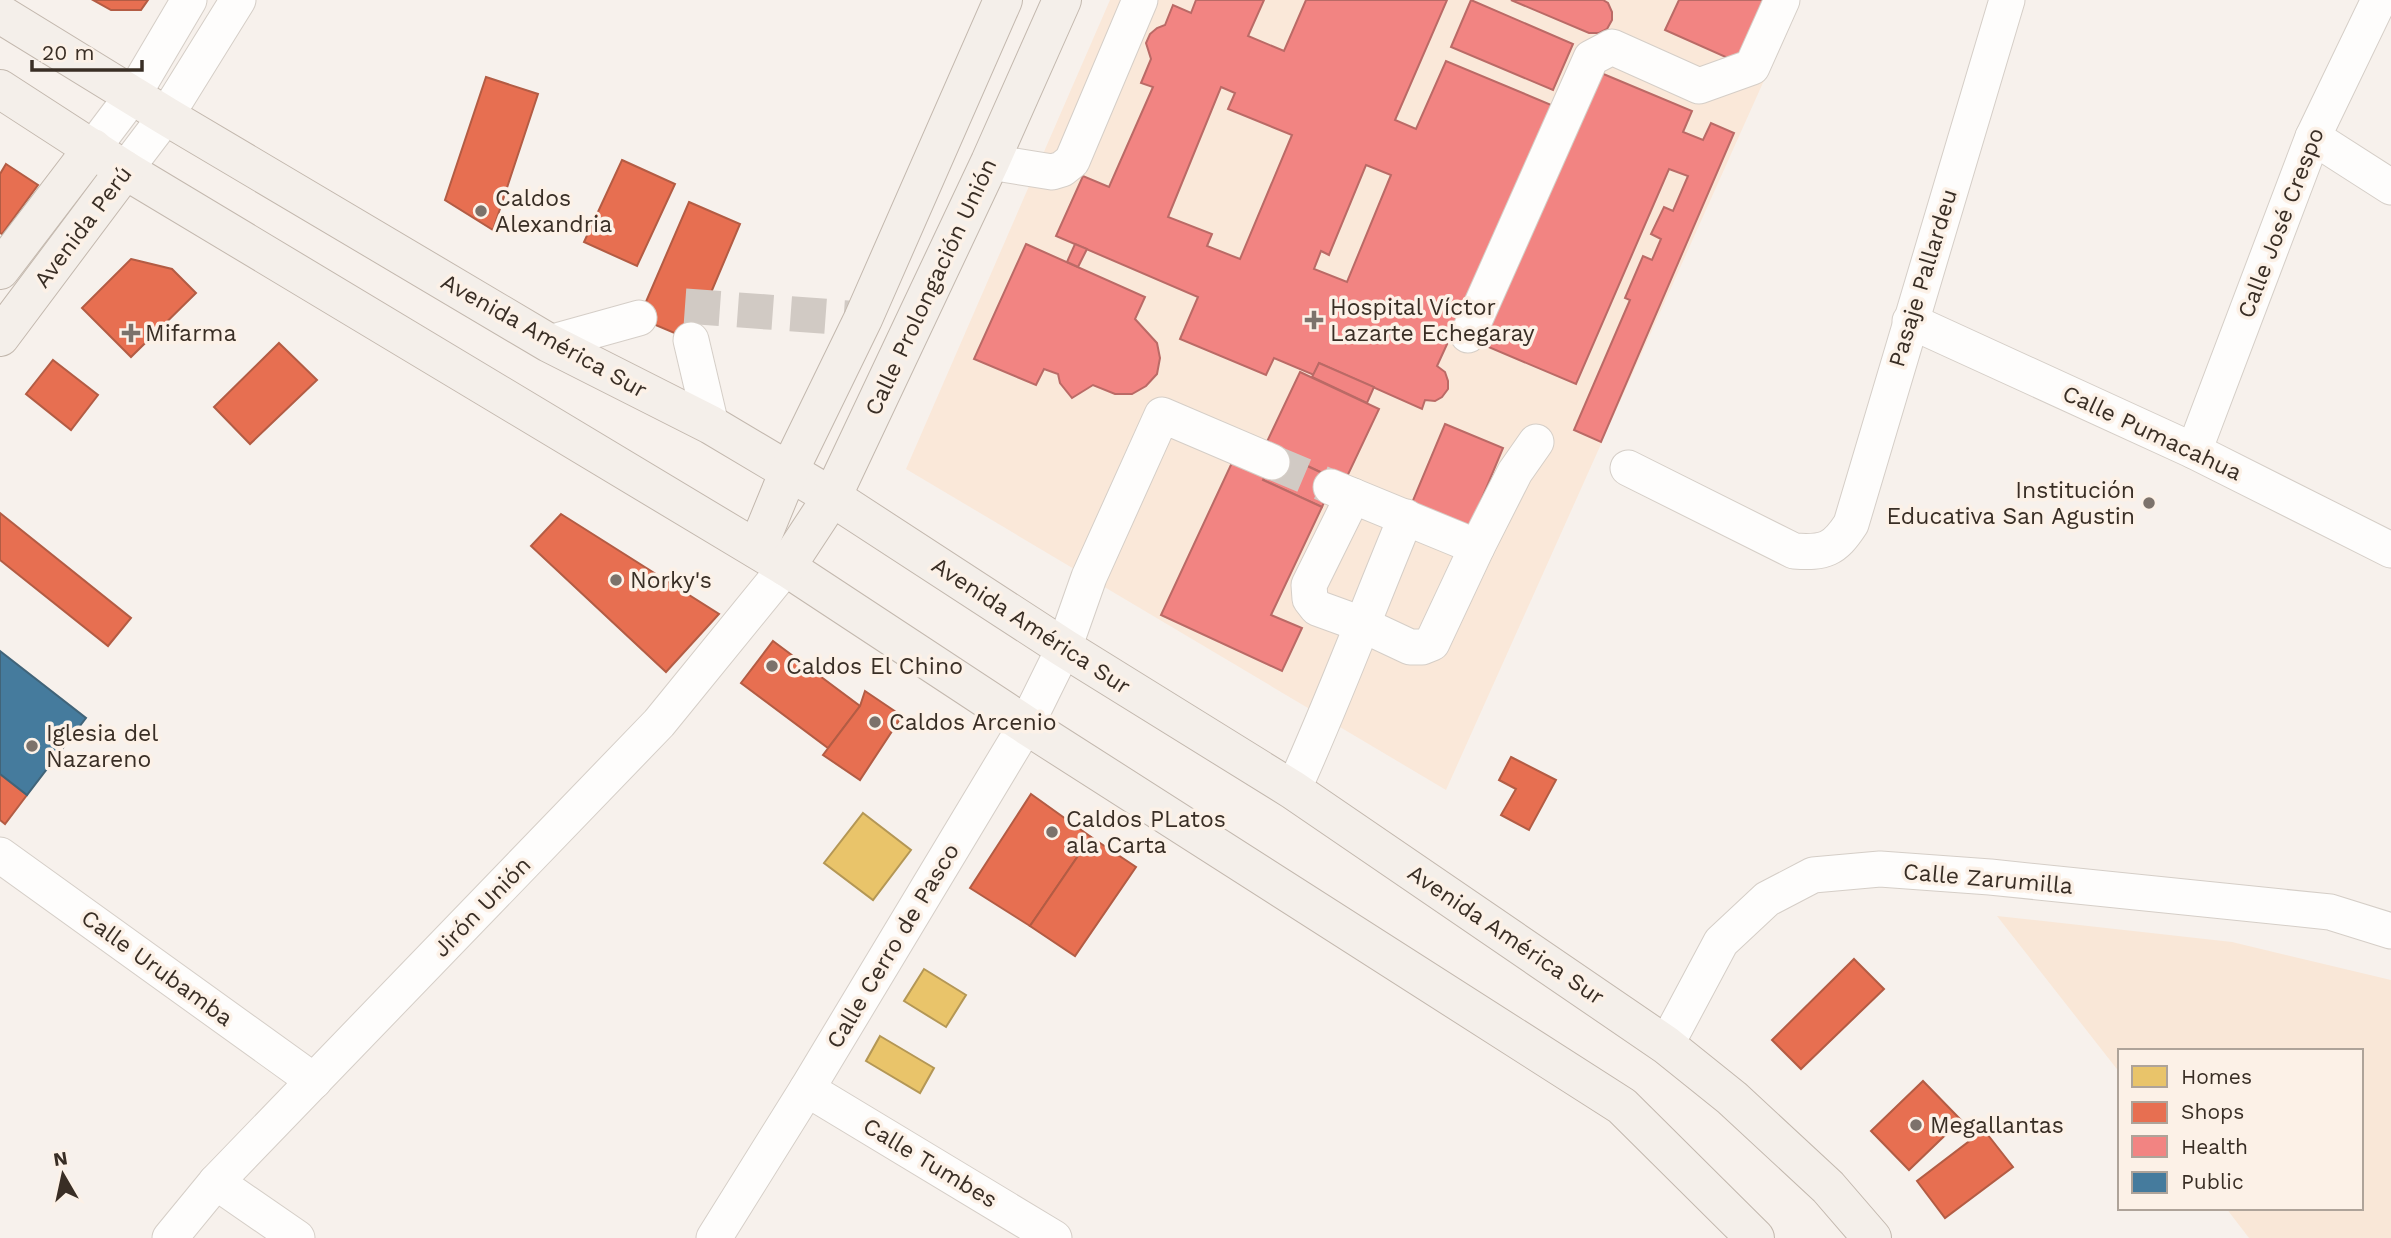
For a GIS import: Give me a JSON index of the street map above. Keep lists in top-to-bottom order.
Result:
{
  "streets": {
    "main road": ["Avenida Perú", "Calle Prolongación Unión", "Avenida América Sur"],
    "street": [
      "Calle José Crespo",
      "Pasaje Pallardeu",
      "Calle Pumacahua",
      "Calle Zarumilla",
      "Jirón Unión",
      "Calle Cerro de Pasco",
      "Calle Urubamba",
      "Calle Tumbes"
    ]
  },
  "crossings": [
    ["Calle José Crespo", "Calle Pumacahua"],
    ["Avenida Perú", "Avenida América Sur"],
    ["Pasaje Pallardeu", "Calle Pumacahua"],
    ["Calle Prolongación Unión", "Avenida América Sur"],
    ["Calle Prolongación Unión", "Jirón Unión"],
    ["Avenida América Sur", "Calle Zarumilla"],
    ["Avenida América Sur", "Calle Cerro de Pasco"],
    ["Jirón Unión", "Calle Urubamba"],
    ["Calle Cerro de Pasco", "Calle Tumbes"]
  ],
  "places": {
    "other": [
      "Caldos Alexandria",
      "Institución Educativa San Agustin",
      "Norky's",
      "Caldos El Chino",
      "Caldos Arcenio",
      "Iglesia del Nazareno",
      "Caldos PLatos ala Carta",
      "Megallantas"
    ],
    "health": ["Hospital Víctor Lazarte Echegaray", "Mifarma"]
  },
  "legend": [
    "Homes",
    "Shops",
    "Health",
    "Public"
  ],
  "scale_bar": "20 m",
  "north": "top"
}
